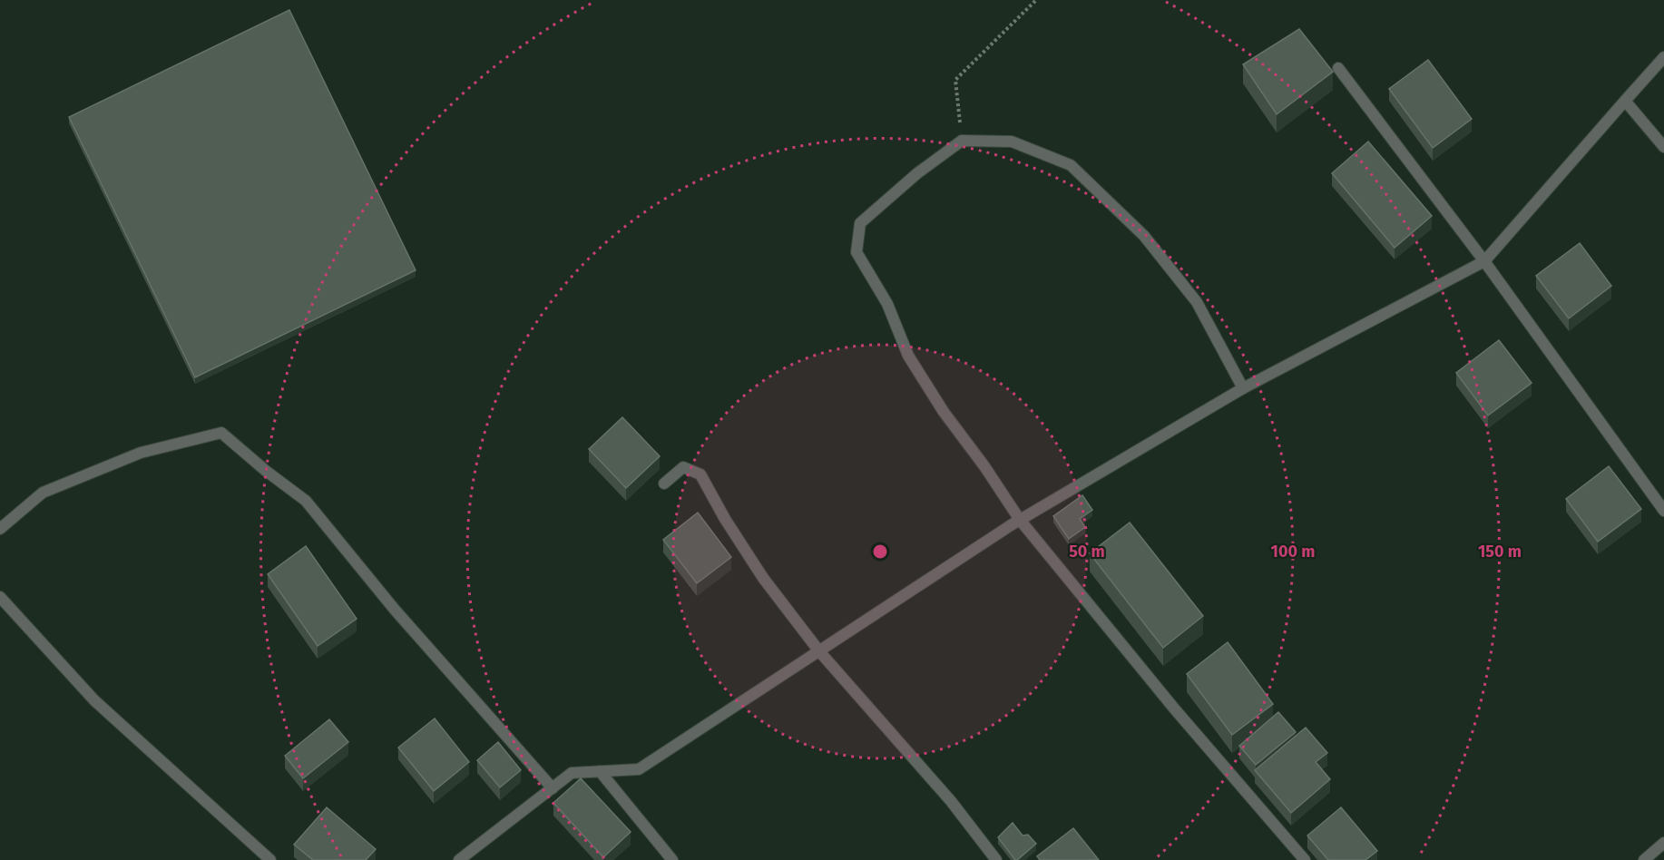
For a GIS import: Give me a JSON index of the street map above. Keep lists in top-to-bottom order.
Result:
{
  "rings": ["50 m", "100 m", "150 m"]
}
